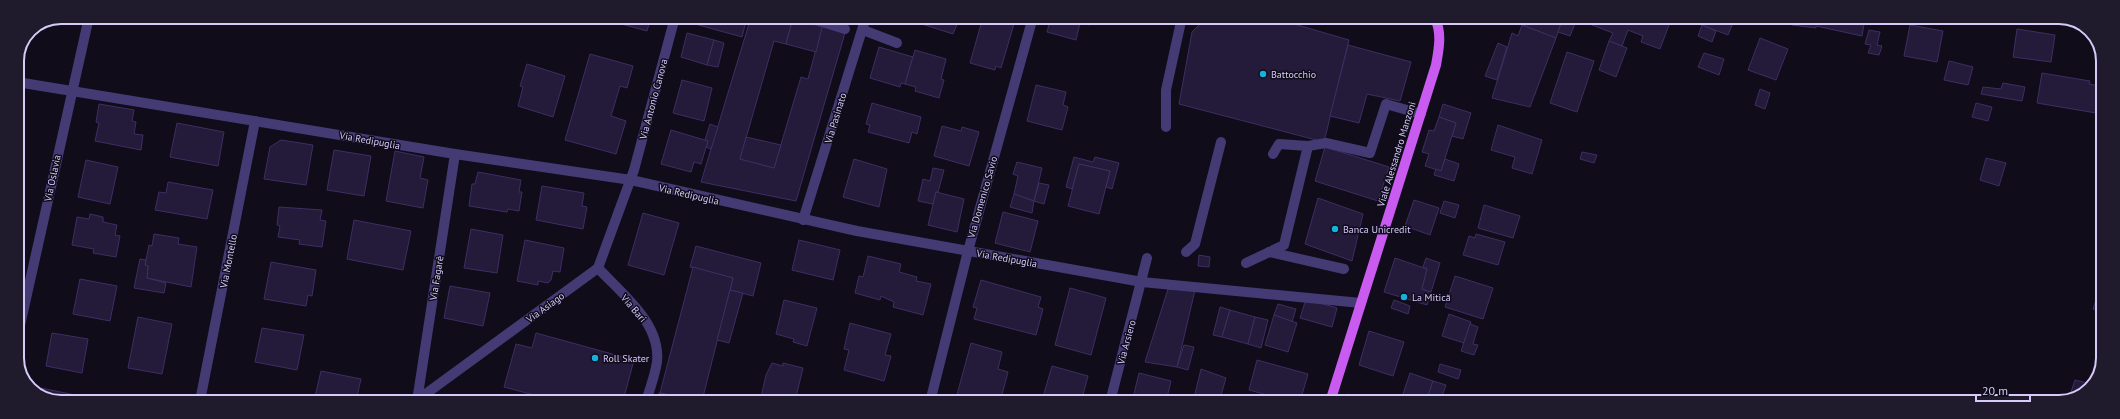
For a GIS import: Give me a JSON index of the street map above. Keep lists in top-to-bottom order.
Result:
{
  "streets": {
    "main road": ["Viale Alessandro Manzoni"],
    "street": [
      "Via Antonio Canova",
      "Via Pasinato",
      "Via Redipuglia",
      "Via Oslavia",
      "Via Domenico Savio",
      "Via Montello",
      "Via Fagarè",
      "Via Asiago",
      "Via Bari",
      "Via Arsiero"
    ]
  },
  "crossings": [
    ["Via Antonio Canova", "Via Redipuglia"],
    ["Via Pasinato", "Via Redipuglia"],
    ["Via Redipuglia", "Viale Alessandro Manzoni"],
    ["Via Redipuglia", "Via Oslavia"],
    ["Via Redipuglia", "Via Domenico Savio"],
    ["Via Redipuglia", "Via Montello"],
    ["Via Redipuglia", "Via Fagarè"],
    ["Via Redipuglia", "Via Arsiero"],
    ["Via Asiago", "Via Bari"]
  ],
  "places": [
    "Battocchio",
    "Banca Unicredit",
    "La Mitică",
    "Roll Skater"
  ],
  "scale_bar": "20 m"
}
